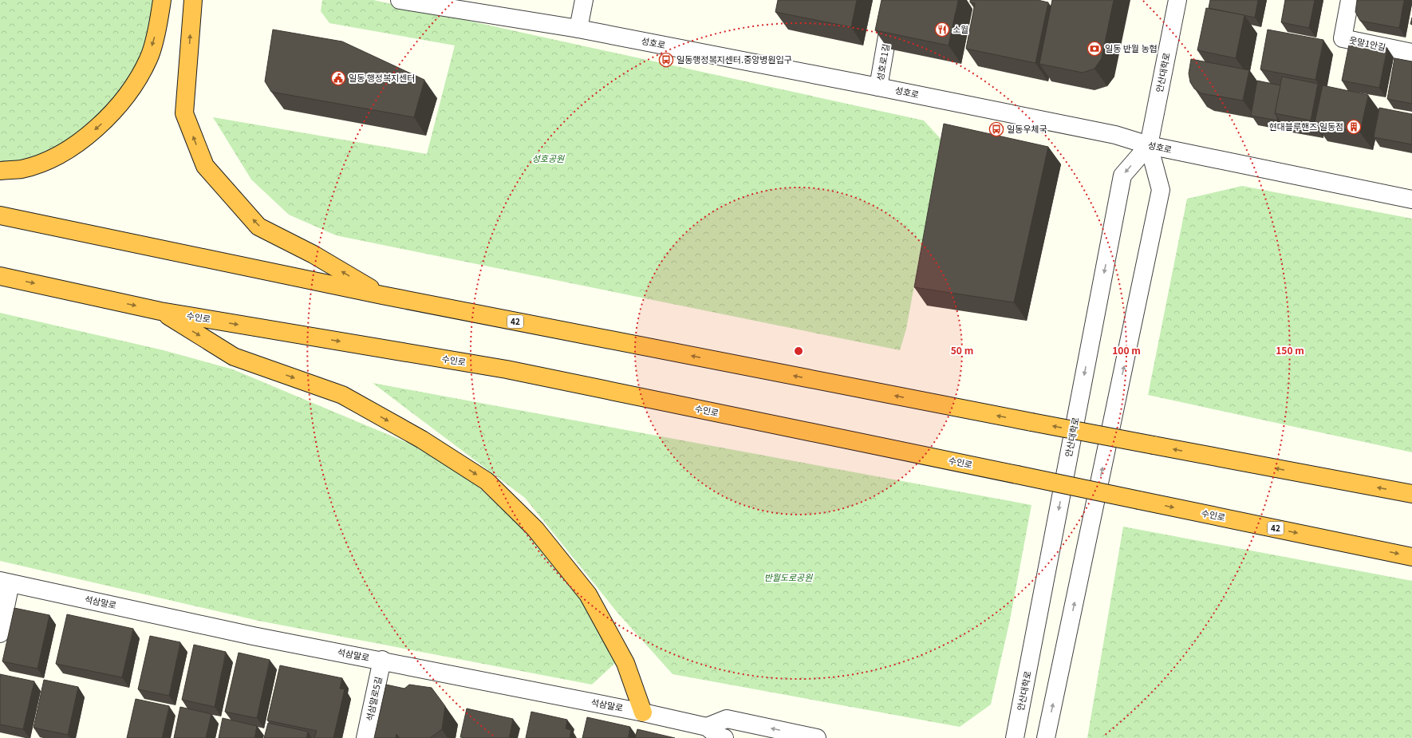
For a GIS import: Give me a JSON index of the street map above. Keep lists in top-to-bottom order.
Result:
{
  "streets": {
    "highway": ["수인로", "42"],
    "street": [
      "성호로",
      "웃말1안길",
      "성호로1길",
      "안산대학로",
      "석삼말로",
      "석삼말로5길"
    ]
  },
  "crossings": [
    ["성호로", "성호로1길"],
    ["성호로", "안산대학로"],
    ["석삼말로", "석삼말로5길"]
  ],
  "parks": ["성호공원", "반월도로공원"],
  "places": {
    "restaurant": ["소월"],
    "bank": ["일동 반월 농협"],
    "bus stop": ["일동행정복지센터.중앙병원입구", "일동우체국"],
    "public building": ["일동 행정복지센터"],
    "building": ["현대블루핸즈 일동점"]
  },
  "rings": ["50 m", "100 m", "150 m"]
}
